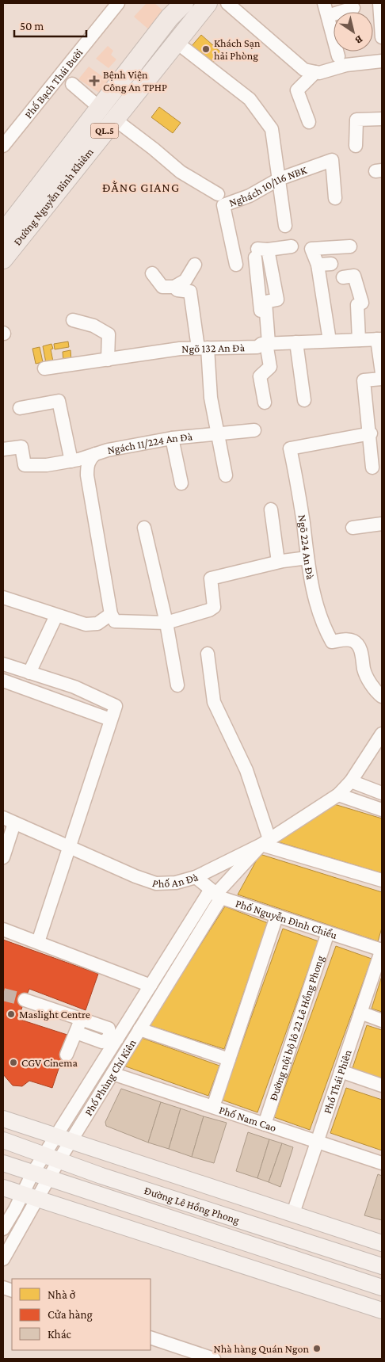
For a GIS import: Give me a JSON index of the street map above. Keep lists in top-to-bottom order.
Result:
{
  "streets": {
    "highway": ["QL.5", "Đường Nguyễn Bỉnh Khiêm"],
    "main road": ["Đường Lê Hồng Phong"],
    "street": [
      "Phố Bạch Thái Bưởi",
      "Nghách 10/116 NBK",
      "Ngõ 132 An Đà",
      "Ngách 11/224 An Đà",
      "Ngõ 224 An Đà",
      "Phố An Đà",
      "Phố Nguyễn Đình Chiểu",
      "Đường nội bộ lô 22 Lê Hồng Phong",
      "Phố Phùng Chí Kiên",
      "Phố Thái Phiên",
      "Phố Nam Cao"
    ]
  },
  "crossings": [
    ["Phố An Đà", "Phố Nguyễn Đình Chiểu"],
    ["Phố Nguyễn Đình Chiểu", "Đường nội bộ lô 22 Lê Hồng Phong"],
    ["Phố Nguyễn Đình Chiểu", "Phố Phùng Chí Kiên"],
    ["Phố Nguyễn Đình Chiểu", "Phố Thái Phiên"],
    ["Đường nội bộ lô 22 Lê Hồng Phong", "Phố Nam Cao"],
    ["Phố Phùng Chí Kiên", "Phố Nam Cao"],
    ["Phố Phùng Chí Kiên", "Đường Lê Hồng Phong"],
    ["Phố Thái Phiên", "Phố Nam Cao"],
    ["Phố Thái Phiên", "Đường Lê Hồng Phong"]
  ],
  "districts": ["ĐẰNG GIANG"],
  "places": {
    "other": [
      "Khách Sạn hải Phòng",
      "Maslight Centre",
      "CGV Cinema",
      "Nhà hàng Quán Ngon"
    ],
    "health": ["Bệnh Viện Công An TPHP"]
  },
  "legend": ["Nhà ở", "Cửa hàng", "Khác"],
  "scale_bar": "50 m",
  "north": "bottom right"
}
